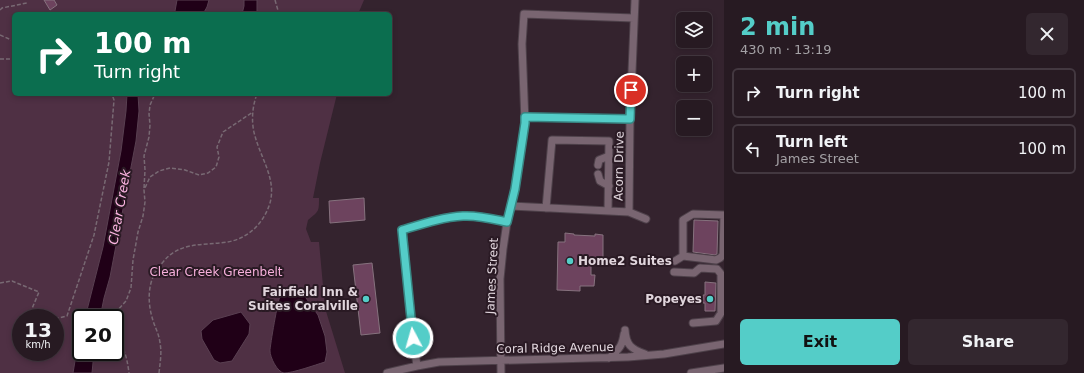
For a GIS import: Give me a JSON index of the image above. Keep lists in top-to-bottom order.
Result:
{
  "streets": {
    "street": ["Acorn Drive", "James Street", "Coral Ridge Avenue"]
  },
  "crossings": [
    ["Acorn Drive", "James Street"],
    ["James Street", "Coral Ridge Avenue"]
  ],
  "water": ["Clear Creek"],
  "parks": ["Clear Creek Greenbelt"],
  "places": ["Home2 Suites", "Fairfield Inn & Suites Coralville", "Popeyes"],
  "page": {
    "heading": ["2 min", "430 m · 13:19"],
    "map_buttons": ["+", "−"],
    "turn": ["100 m", "Turn right"],
    "list": [
      {
        "name": "Turn right",
        "value": "100 m"
      },
      {
        "name": "Turn left",
        "note": "James Street",
        "value": "100 m"
      }
    ],
    "speed": "13 km/h",
    "limit": "20",
    "buttons": ["Exit", "Share"]
  }
}
